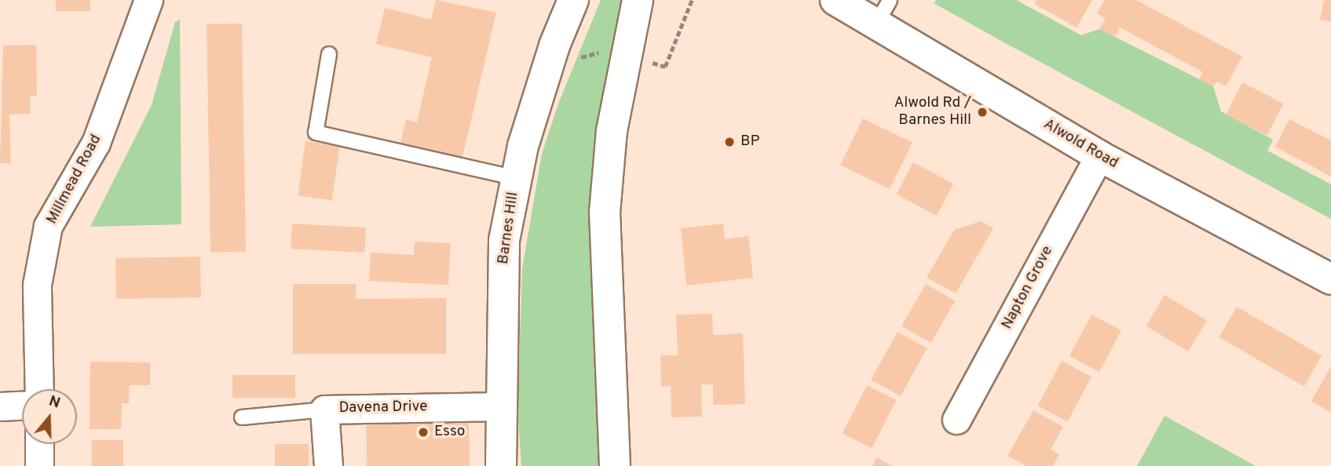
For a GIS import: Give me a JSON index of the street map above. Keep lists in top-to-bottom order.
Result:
{
  "streets": {
    "main road": ["Alwold Road", "Barnes Hill"],
    "street": ["Millmead Road", "Napton Grove", "Davena Drive"]
  },
  "crossings": [
    ["Alwold Road", "Napton Grove"],
    ["Barnes Hill", "Davena Drive"]
  ],
  "places": ["Alwold Rd / Barnes Hill", "BP", "Esso"],
  "north": "top"
}
